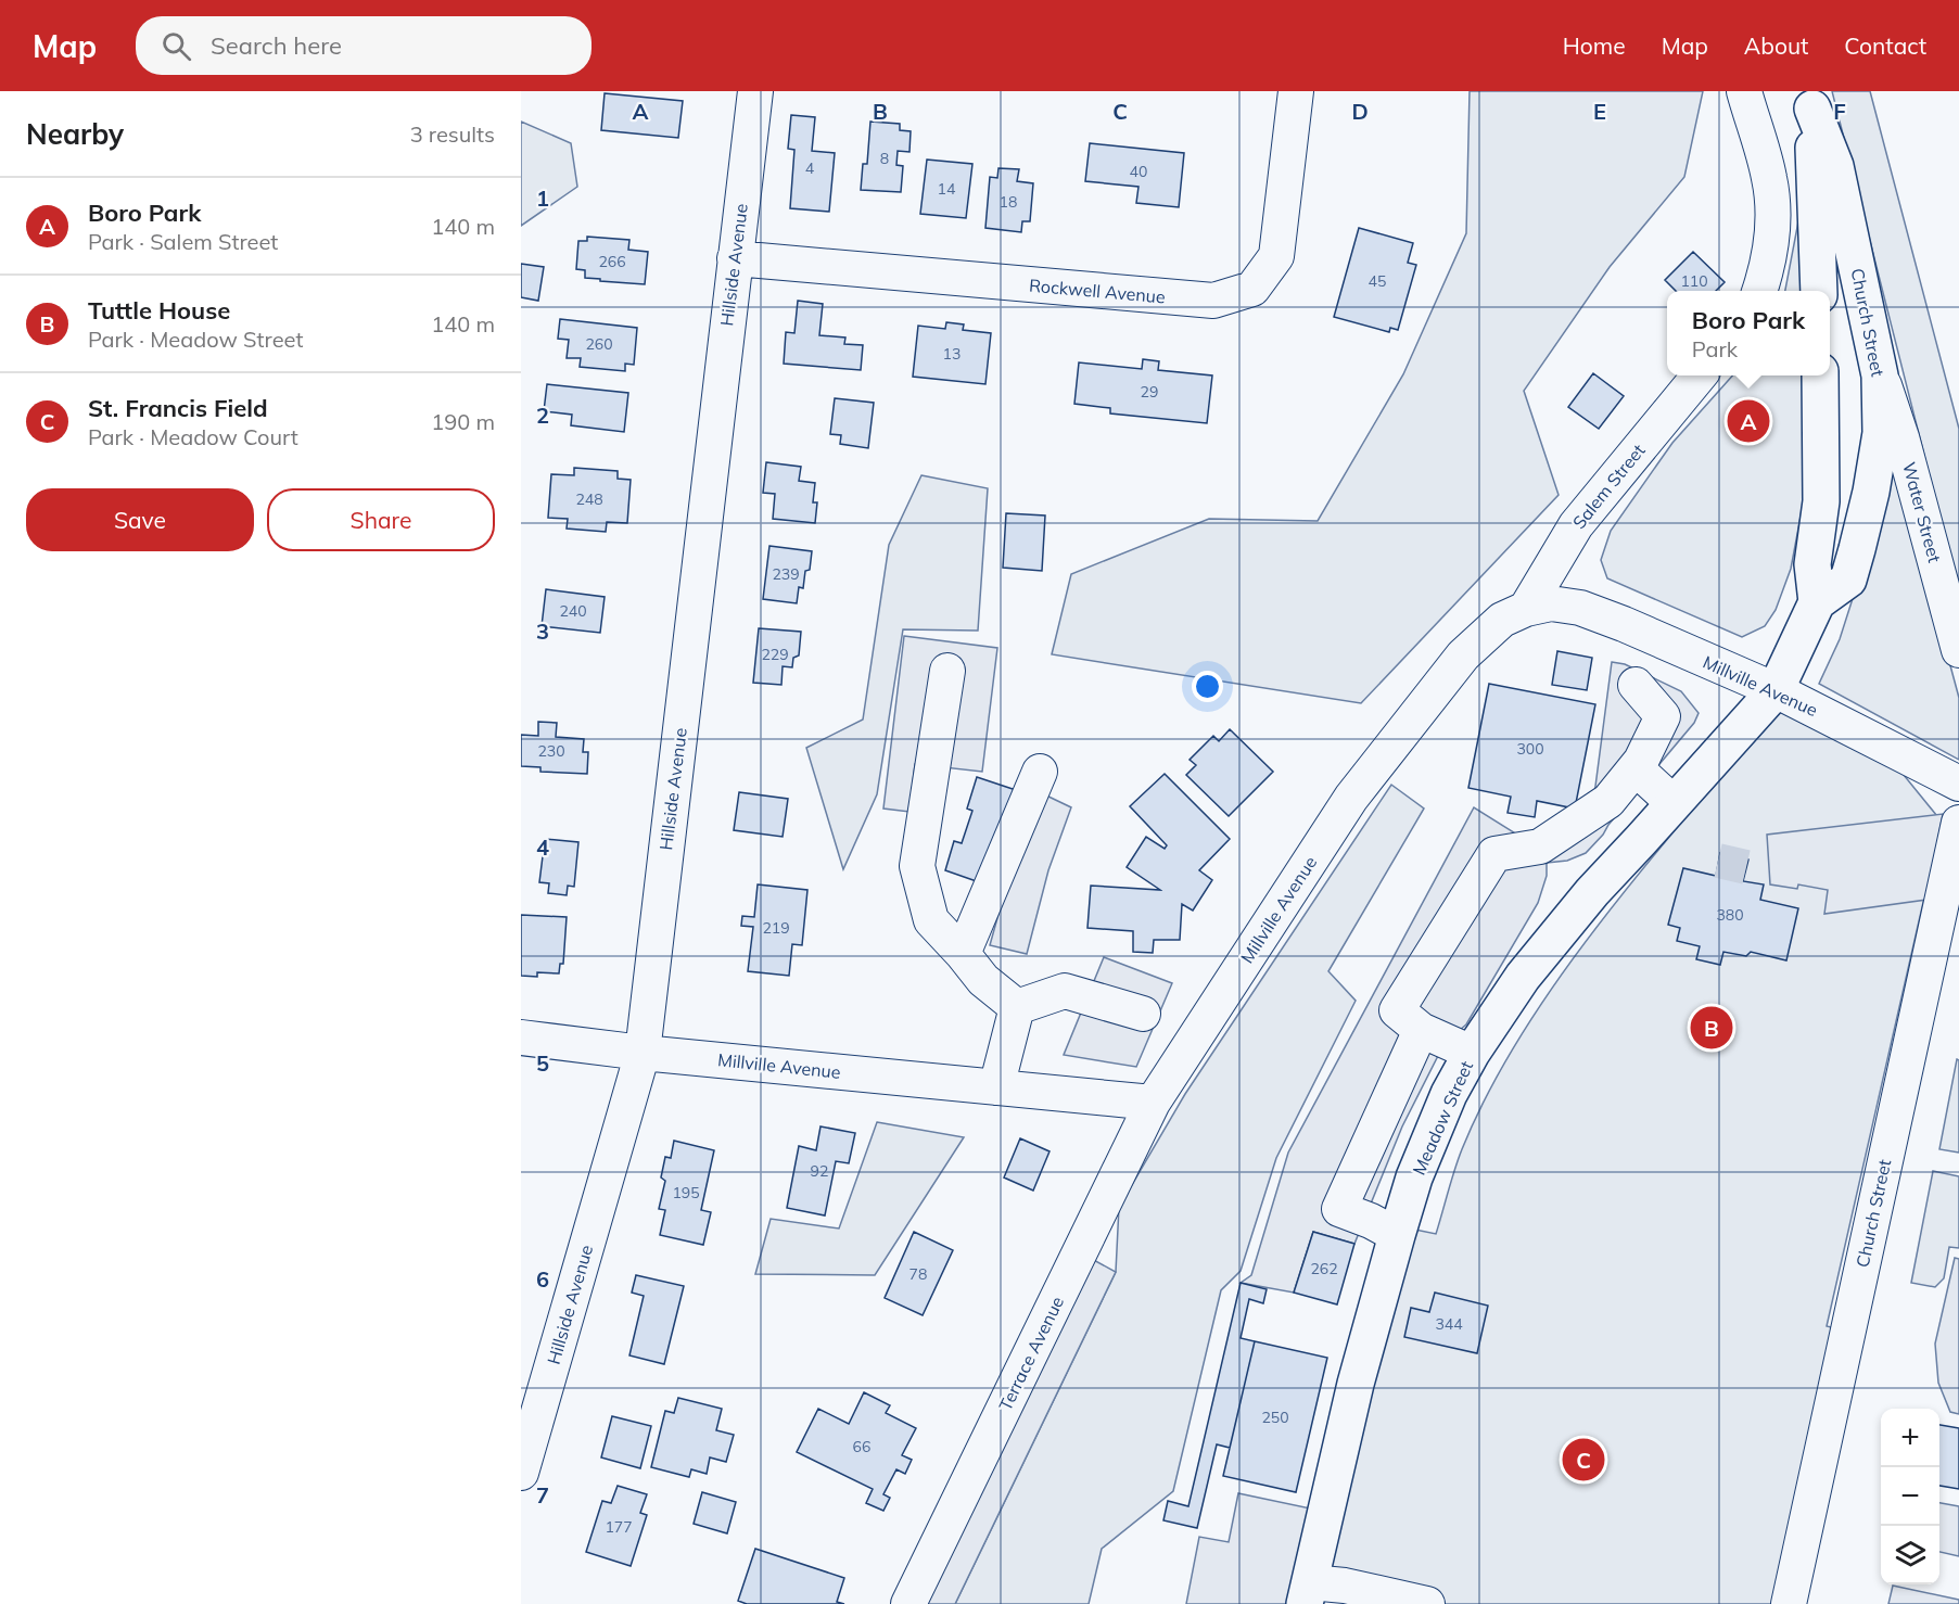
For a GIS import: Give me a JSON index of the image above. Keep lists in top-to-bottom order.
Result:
{
  "streets": {
    "main road": ["Church Street", "Meadow Street"],
    "street": [
      "Hillside Avenue",
      "Rockwell Avenue",
      "Salem Street",
      "Water Street",
      "Millville Avenue",
      "Terrace Avenue"
    ]
  },
  "crossings": [
    ["Hillside Avenue", "Rockwell Avenue"],
    ["Hillside Avenue", "Millville Avenue"],
    ["Church Street", "Water Street"],
    ["Church Street", "Millville Avenue"],
    ["Church Street", "Meadow Street"],
    ["Salem Street", "Millville Avenue"],
    ["Millville Avenue", "Meadow Street"],
    ["Millville Avenue", "Terrace Avenue"]
  ],
  "house_numbers": [
    "8",
    "4",
    "40",
    "14",
    "18",
    "266",
    "45",
    "110",
    "260",
    "13",
    "29",
    "248",
    "239",
    "240",
    "229",
    "300",
    "230",
    "380",
    "219",
    "92",
    "195",
    "262",
    "78",
    "344",
    "250",
    "66",
    "177"
  ],
  "page": {
    "header": "Map",
    "search": "Search here",
    "nav": [
      "Home",
      "Map",
      "About",
      "Contact"
    ],
    "heading": ["Nearby", "3 results"],
    "list": [
      {
        "mark": "A",
        "name": "Boro Park",
        "note": "Park · Salem Street",
        "value": "140 m"
      },
      {
        "mark": "B",
        "name": "Tuttle House",
        "note": "Park · Meadow Street",
        "value": "140 m"
      },
      {
        "mark": "C",
        "name": "St. Francis Field",
        "note": "Park · Meadow Court",
        "value": "190 m"
      }
    ],
    "popup": ["Boro Park", "Park"],
    "pins": ["A", "B", "C"],
    "buttons": ["Save", "Share"],
    "map_buttons": ["+", "−"]
  },
  "grid": {
    "columns": [
      "A",
      "B",
      "C",
      "D",
      "E",
      "F"
    ],
    "rows": [
      "1",
      "2",
      "3",
      "4",
      "5",
      "6",
      "7"
    ]
  }
}
